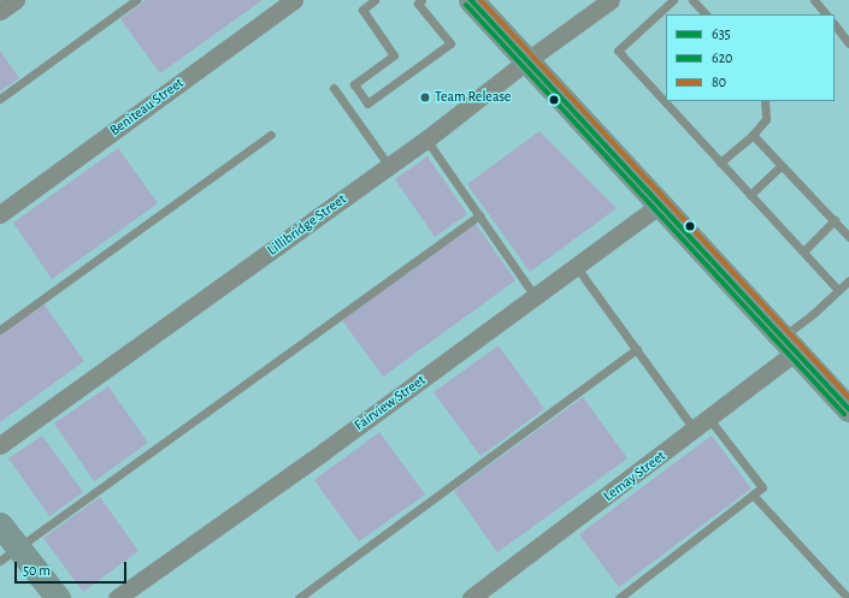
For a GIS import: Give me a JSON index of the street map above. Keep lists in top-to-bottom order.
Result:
{
  "streets": {
    "street": [
      "Beniteau Street",
      "Lillibridge Street",
      "Fairview Street",
      "Lemay Street"
    ]
  },
  "places": ["Team Release"],
  "lines": ["transit line 635", "transit line 80", "transit line 620"],
  "legend": ["635", "620", "80"],
  "scale_bar": "50 m"
}
